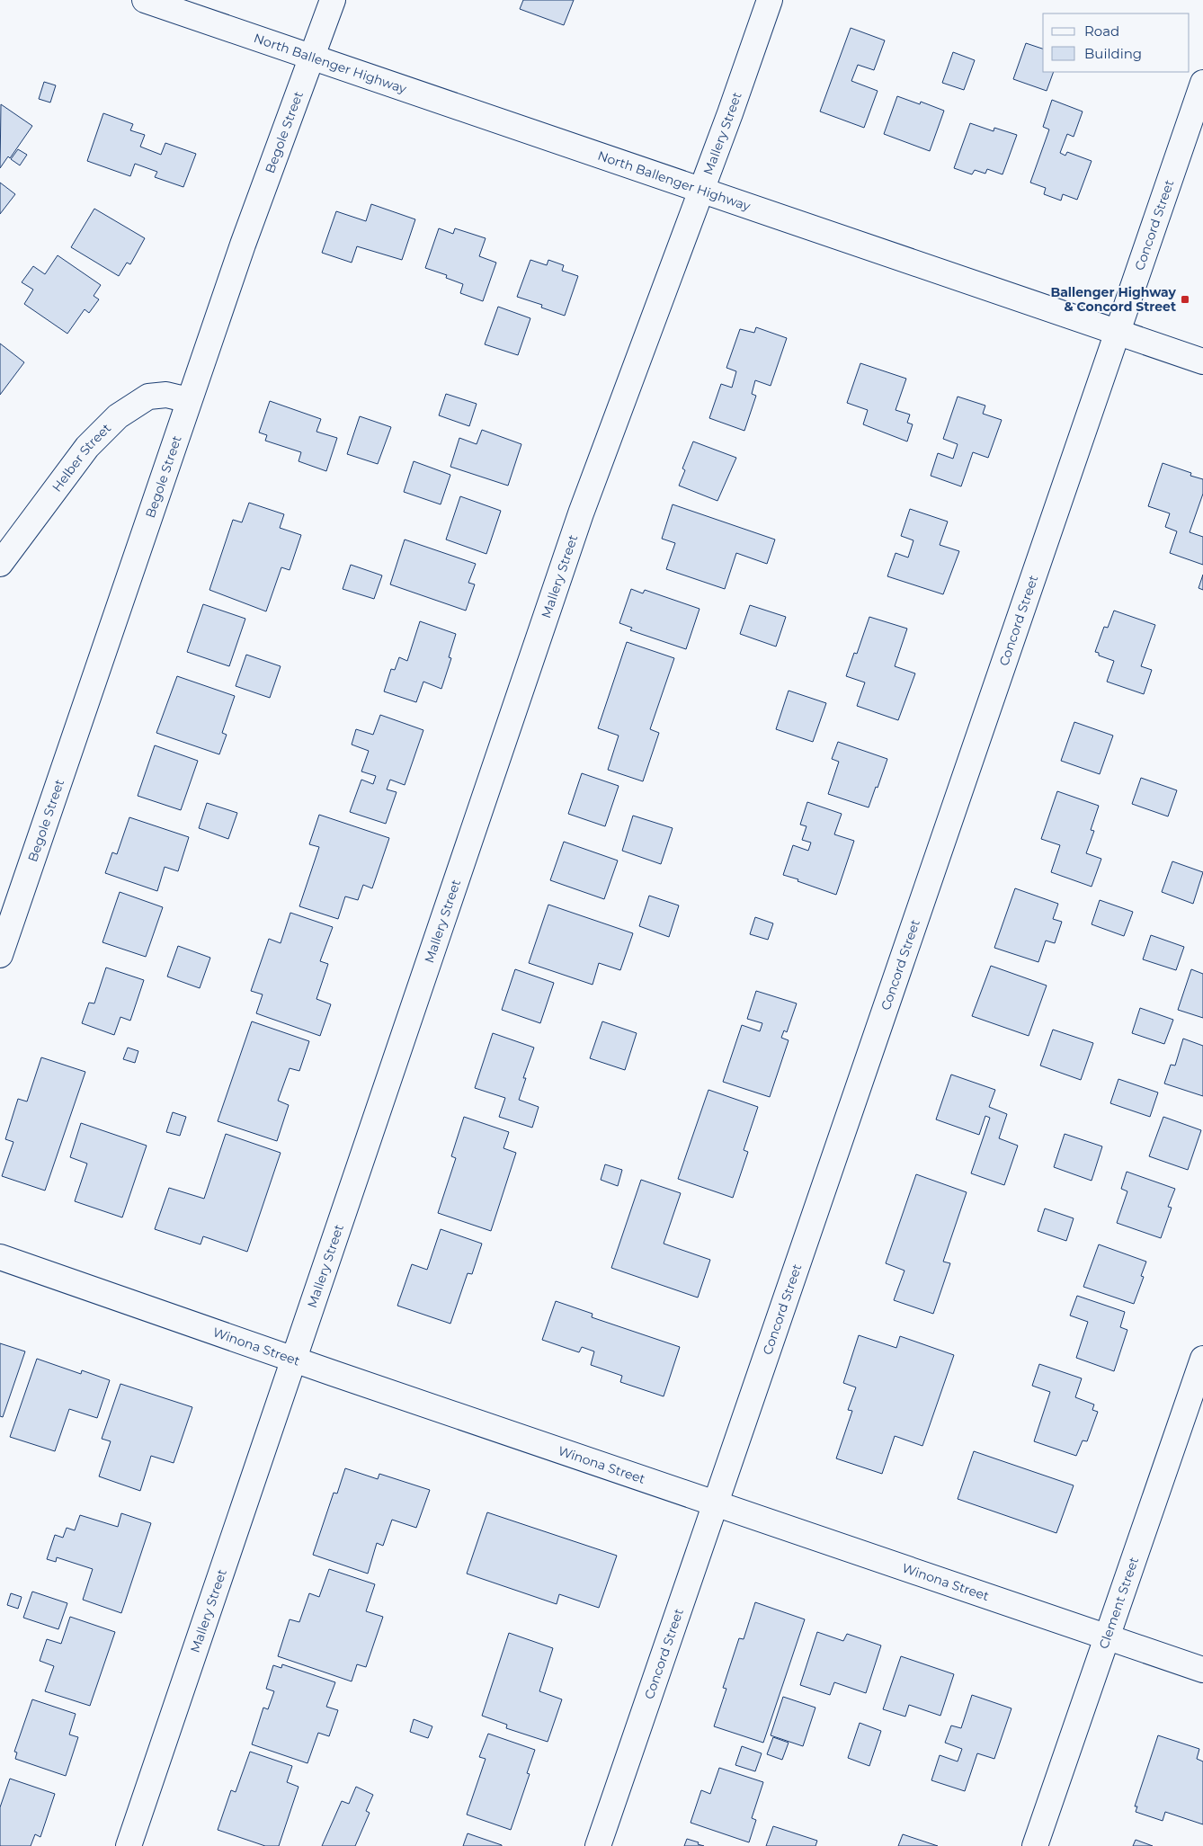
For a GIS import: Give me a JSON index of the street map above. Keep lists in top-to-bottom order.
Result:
{
  "streets": {
    "street": [
      "North Ballenger Highway",
      "Mallery Street",
      "Begole Street",
      "Concord Street",
      "Helber Street",
      "Winona Street",
      "Clement Street"
    ]
  },
  "crossings": [
    ["North Ballenger Highway", "Mallery Street"],
    ["North Ballenger Highway", "Begole Street"],
    ["North Ballenger Highway", "Concord Street"],
    ["Mallery Street", "Winona Street"],
    ["Begole Street", "Helber Street"],
    ["Concord Street", "Winona Street"],
    ["Winona Street", "Clement Street"]
  ],
  "places": {
    "transit": ["Ballenger Highway & Concord Street"]
  },
  "legend": ["Road", "Building"]
}
